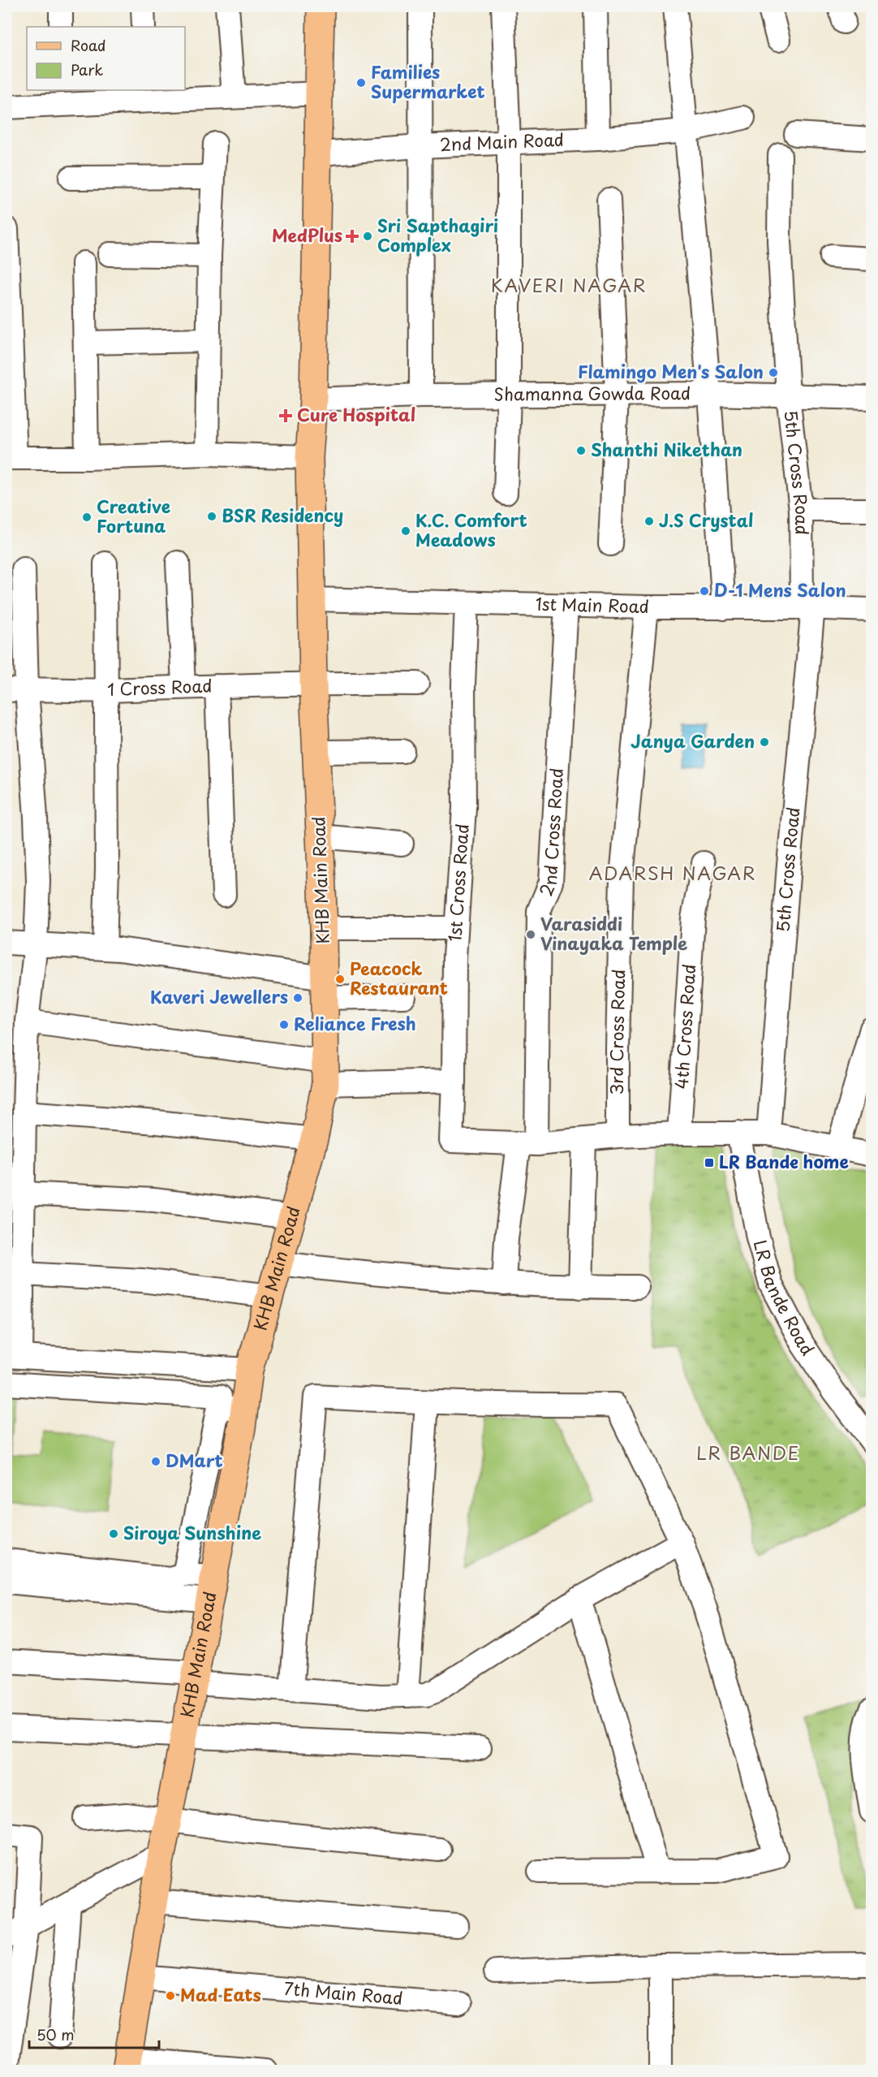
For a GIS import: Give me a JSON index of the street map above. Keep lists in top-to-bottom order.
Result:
{
  "streets": {
    "main road": ["KHB Main Road"],
    "street": [
      "2nd Main Road",
      "Shamanna Gowda Road",
      "5th Cross Road",
      "1st Main Road",
      "1 Cross Road",
      "2nd Cross Road",
      "1st Cross Road",
      "4th Cross Road",
      "3rd Cross Road",
      "LR Bande Road",
      "7th Main Road"
    ]
  },
  "crossings": [
    ["2nd Main Road", "KHB Main Road"],
    ["Shamanna Gowda Road", "5th Cross Road"],
    ["Shamanna Gowda Road", "KHB Main Road"],
    ["5th Cross Road", "1st Main Road"],
    ["1st Main Road", "2nd Cross Road"],
    ["1st Main Road", "KHB Main Road"],
    ["1st Main Road", "1st Cross Road"],
    ["1st Main Road", "3rd Cross Road"],
    ["1 Cross Road", "KHB Main Road"],
    ["2nd Cross Road", "1st Cross Road"],
    ["KHB Main Road", "7th Main Road"]
  ],
  "districts": ["KAVERI NAGAR", "ADARSH NAGAR", "LR BANDE"],
  "places": {
    "other": [
      "Families Supermarket",
      "Sri Sapthagiri Complex",
      "Flamingo Men's Salon",
      "Shanthi Nikethan",
      "BSR Residency",
      "Creative Fortuna",
      "J.S Crystal",
      "K.C. Comfort Meadows",
      "D-1 Mens Salon",
      "Janya Garden",
      "Varasiddi Vinayaka Temple",
      "Peacock Restaurant",
      "Kaveri Jewellers",
      "Reliance Fresh",
      "DMart",
      "Siroya Sunshine",
      "Mad Eats"
    ],
    "health": ["MedPlus", "Cure Hospital"],
    "transit": ["LR Bande home"]
  },
  "legend": ["Road", "Park"],
  "scale_bar": "50 m"
}
